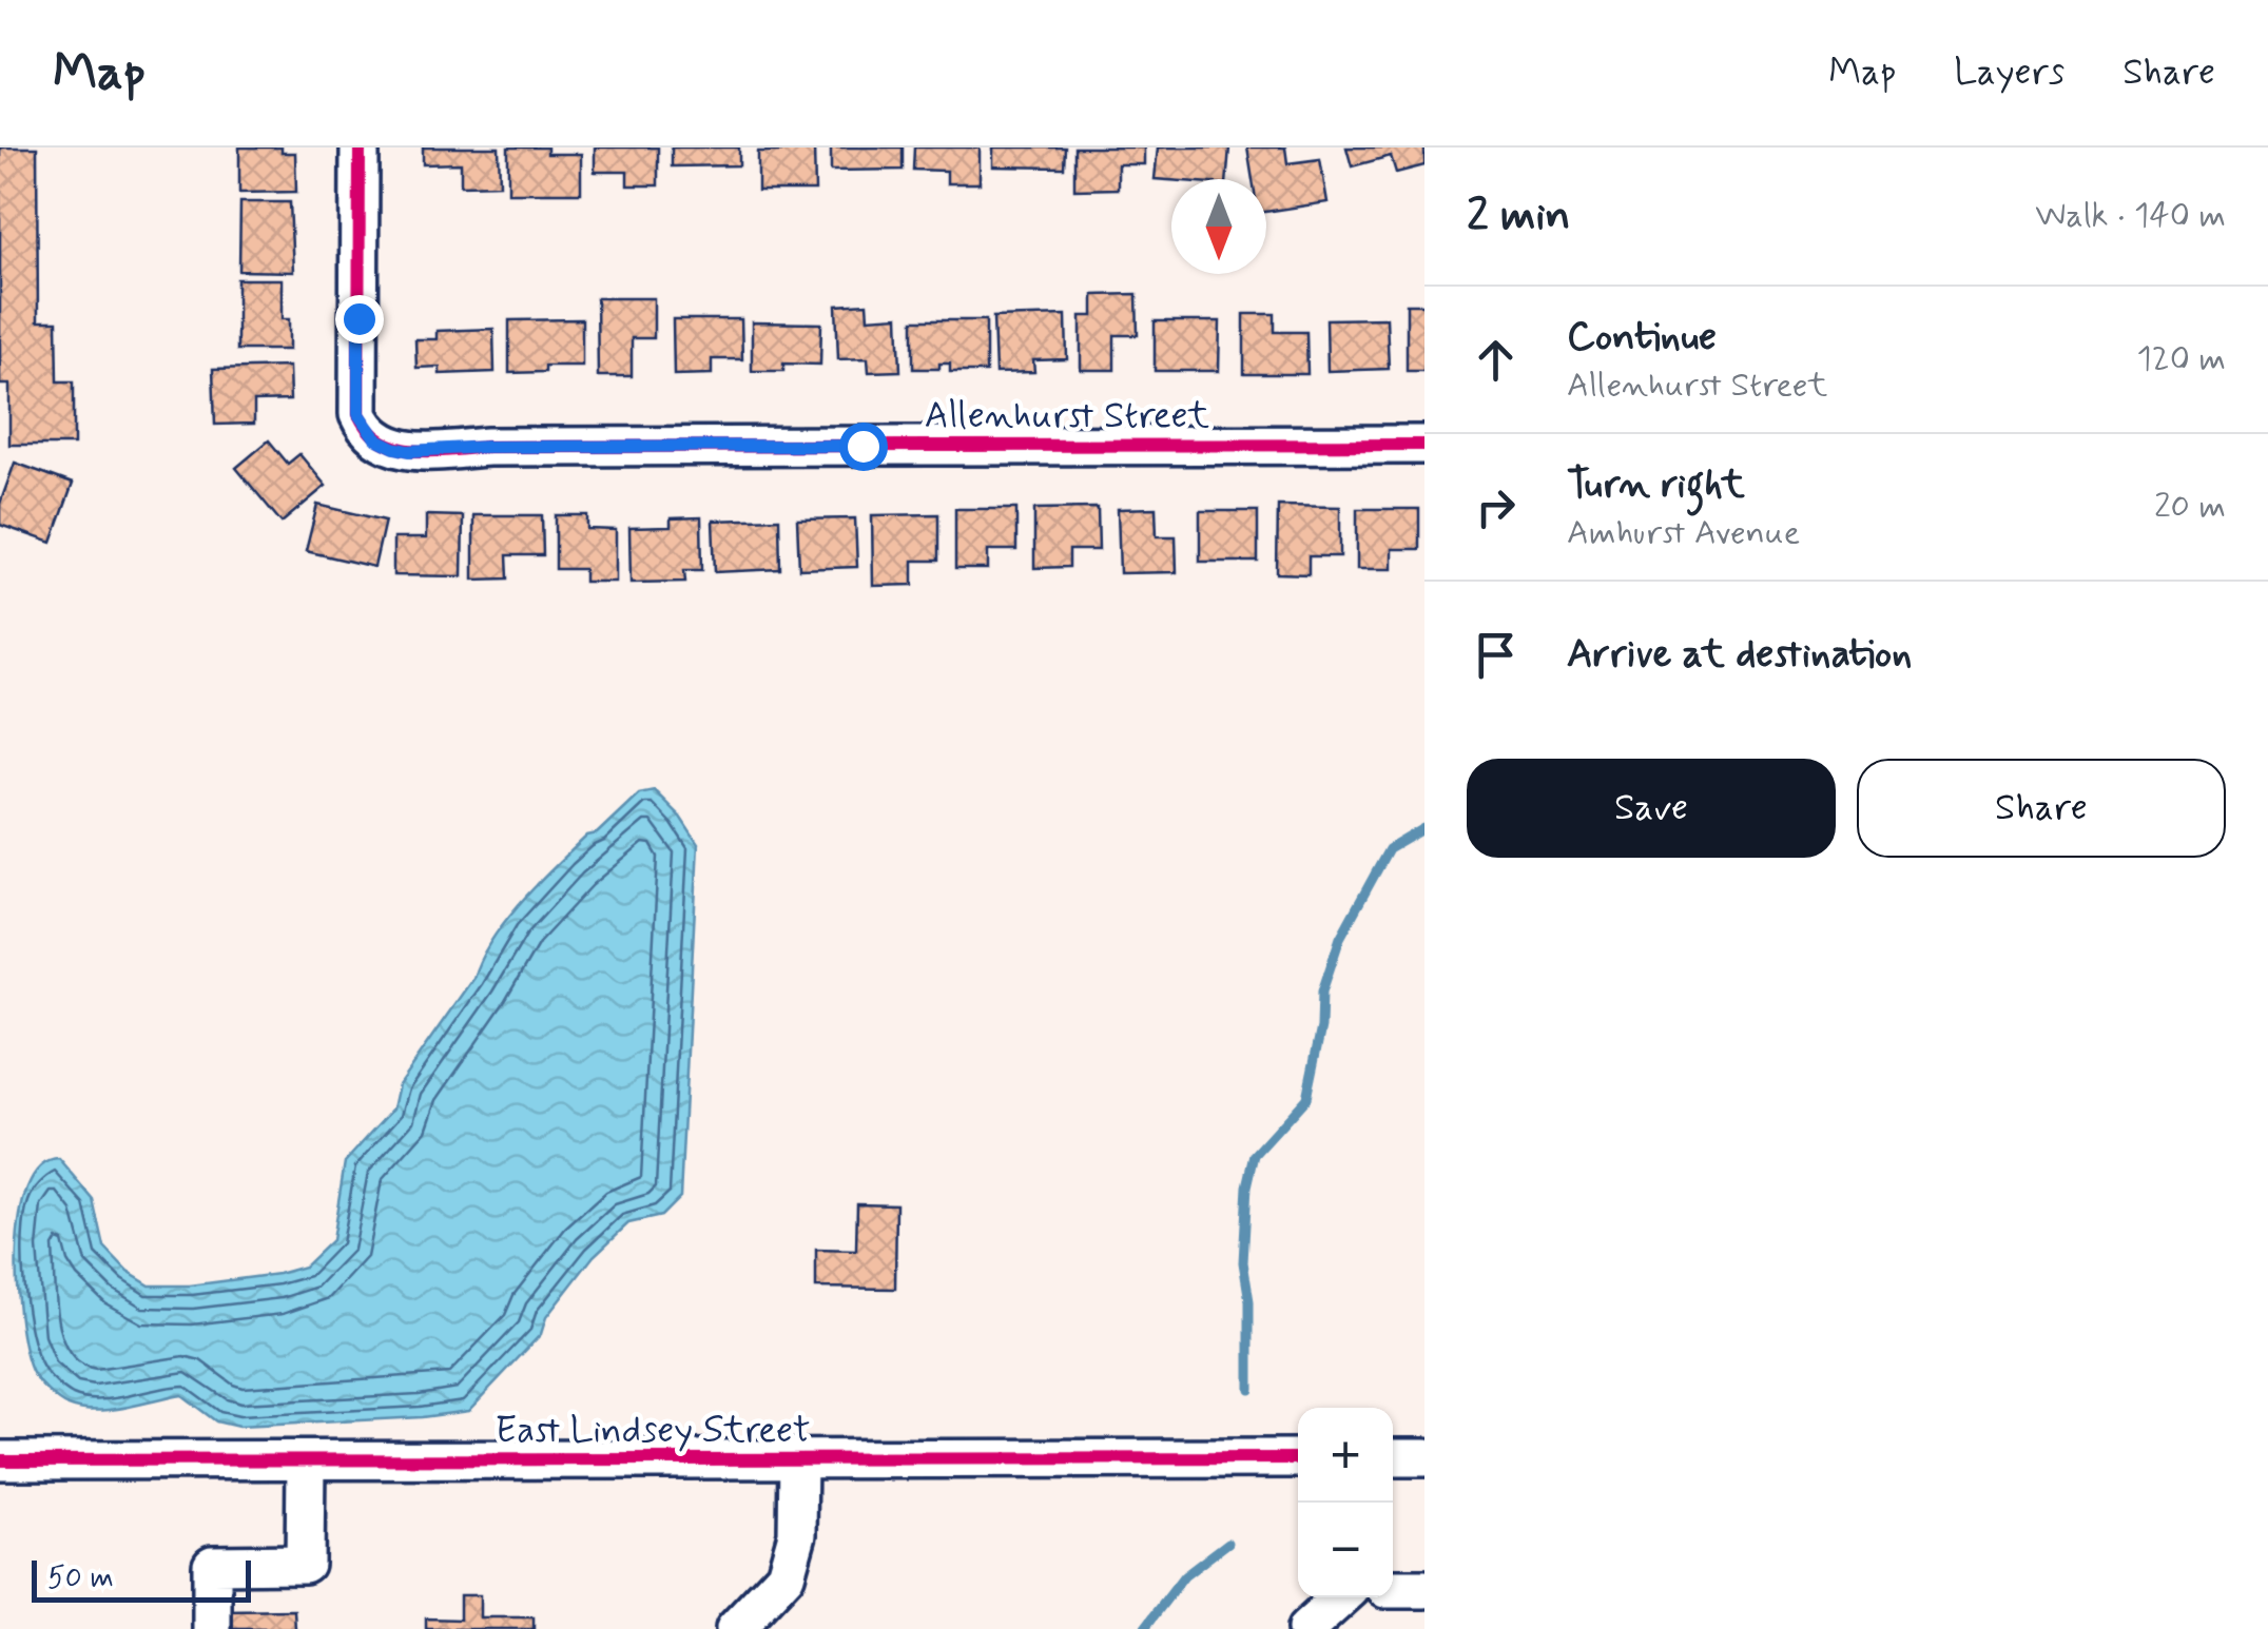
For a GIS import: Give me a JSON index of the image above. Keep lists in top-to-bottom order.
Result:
{
  "streets": {
    "street": ["Allenhurst Street", "East Lindsey Street"]
  },
  "scale_bar": "50 m",
  "north": "bottom",
  "page": {
    "header": "Map",
    "nav": ["Map", "Layers", "Share"],
    "heading": ["2 min", "Walk · 140 m"],
    "list": [
      ["Continue", "Allenhurst Street", "120 m"],
      ["Turn right", "Amhurst Avenue", "20 m"],
      "Arrive at destination"
    ],
    "buttons": ["Save", "Share"],
    "map_buttons": ["+", "−"],
    "scale": "50 m"
  }
}
